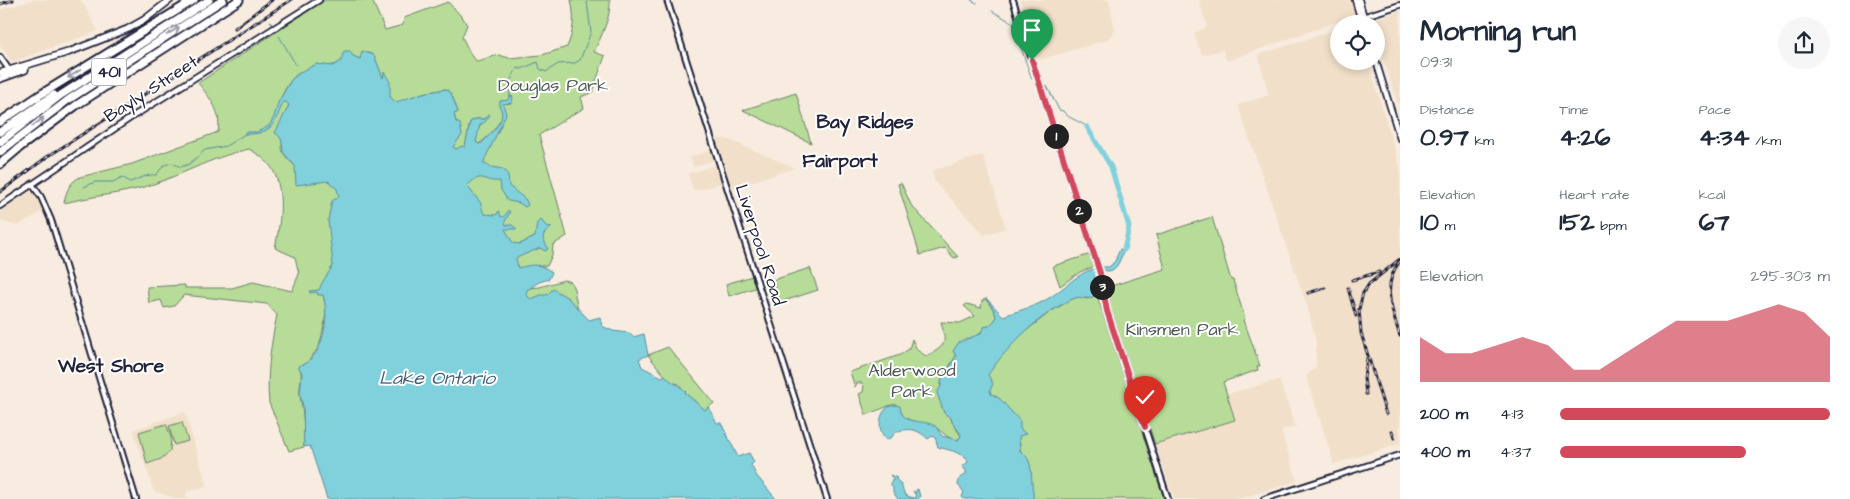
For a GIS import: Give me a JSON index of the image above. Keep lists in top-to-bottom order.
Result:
{
  "streets": {
    "highway": ["401"],
    "main road": ["Bayly Street"],
    "street": ["Liverpool Road"]
  },
  "districts": ["Bay Ridges", "Fairport", "West Shore"],
  "water": ["Lake Ontario"],
  "parks": ["Douglas Park", "Kinsmen Park", "Alderwood Park"],
  "page": {
    "heading": ["Morning run", "09:31"],
    "stats": [
      ["Distance", "0.97 km"],
      ["Time", "4:26"],
      ["Pace", "4:34 /km"],
      ["Elevation", "10 m"],
      ["Heart rate", "152 bpm"],
      ["kcal", "67"]
    ],
    "pins": ["1", "2", "3"],
    "chart": ["Elevation", "295–303 m"],
    "list": [
      {
        "name": "200 m",
        "note": "4:13"
      },
      {
        "name": "400 m",
        "note": "4:37"
      }
    ]
  }
}
